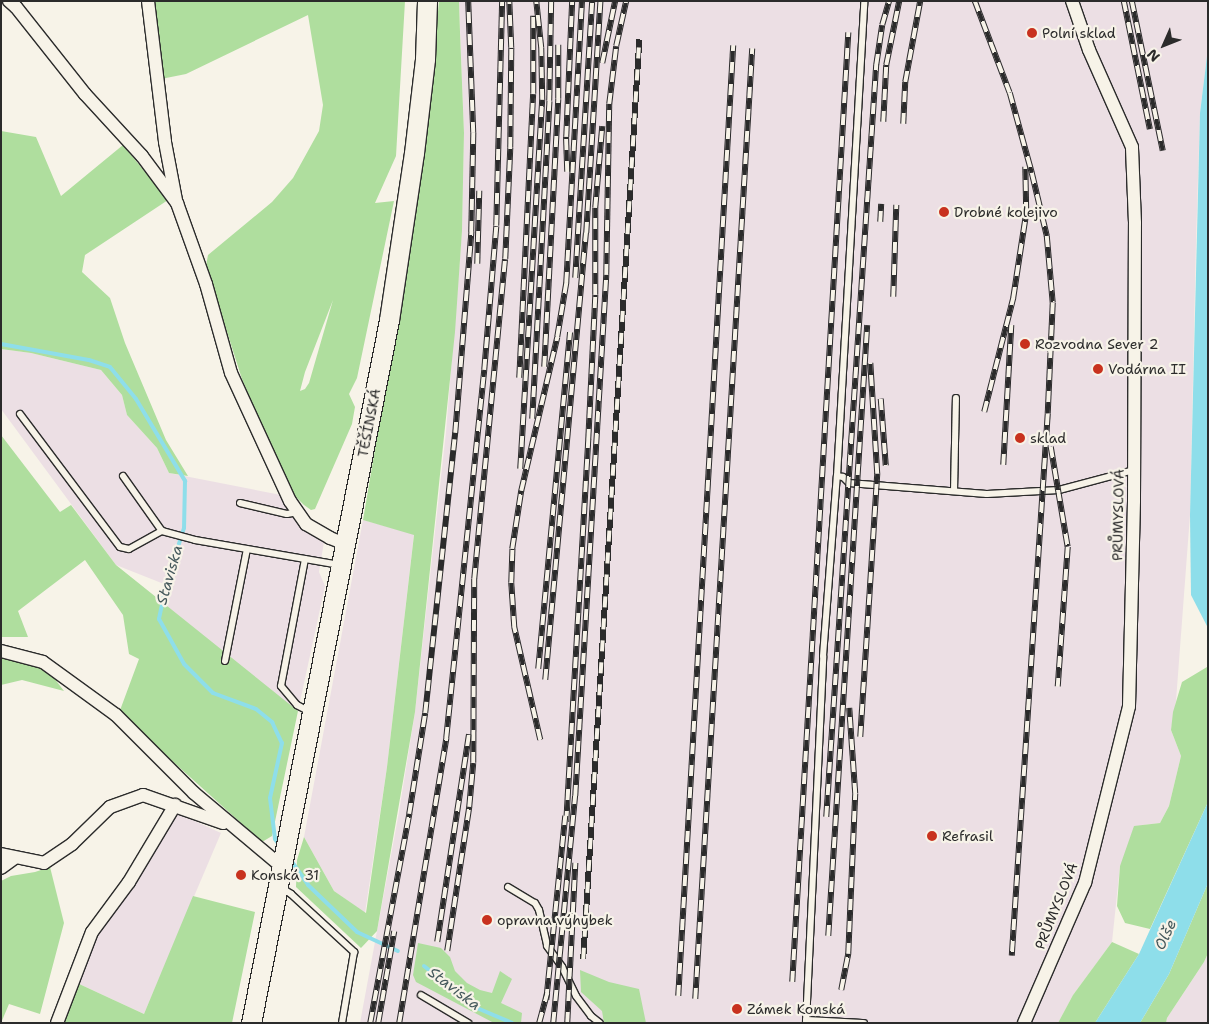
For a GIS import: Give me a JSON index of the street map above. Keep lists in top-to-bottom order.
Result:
{
  "streets": {
    "main road": ["TĚŠÍNSKÁ"],
    "street": ["PRŮMYSLOVÁ"]
  },
  "water": ["Staviska", "Olše"],
  "places": [
    "Polní sklad",
    "Drobné kolejivo",
    "Rozvodna Sever 2",
    "Vodárna II",
    "sklad",
    "Refrasil",
    "Konská 31",
    "opravna výhybek",
    "Zámek Konská"
  ],
  "north": "bottom left"
}
